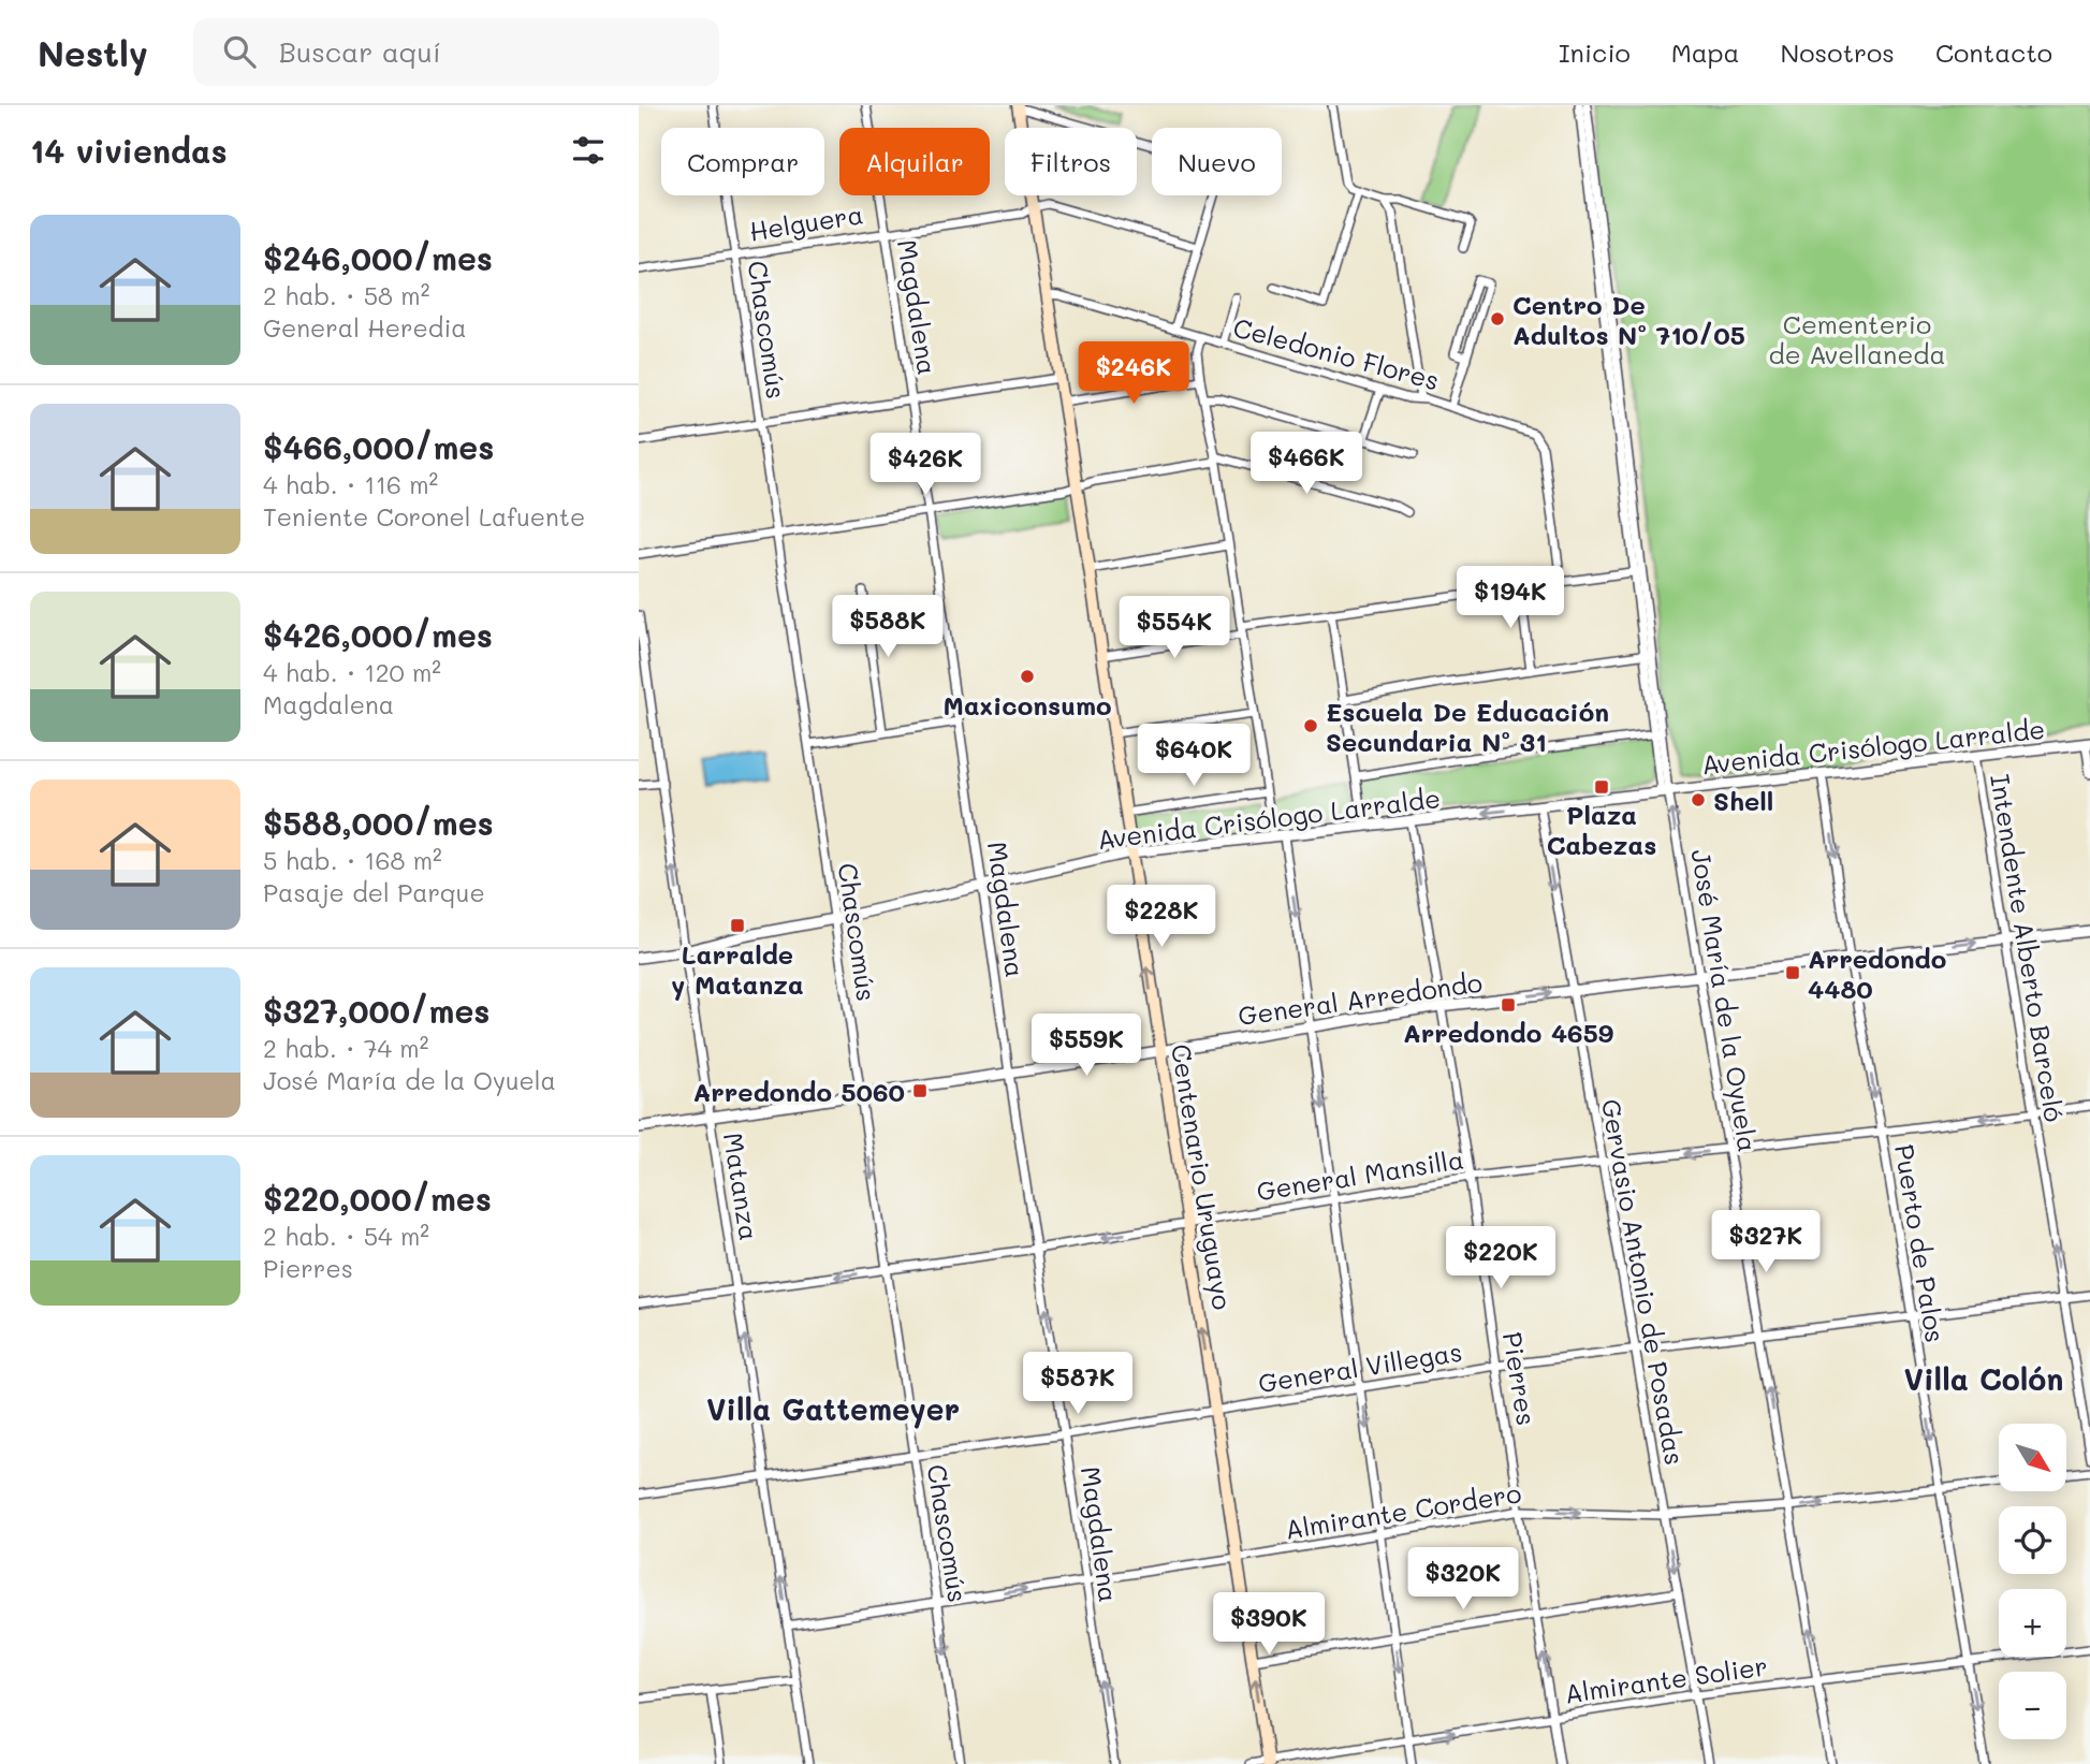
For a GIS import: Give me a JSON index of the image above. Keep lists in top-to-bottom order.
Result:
{
  "streets": {
    "main road": ["Centenario Uruguayo"],
    "street": [
      "Helguera",
      "Magdalena",
      "Chascomús",
      "Celedonio Flores",
      "Avenida Crisólogo Larralde",
      "Intendente Alberto Barceló",
      "General Arredondo",
      "José María de la Oyuela",
      "General Mansilla",
      "Matanza",
      "Puerto de Palos",
      "Gervasio Antonio de Posadas",
      "General Villegas",
      "Pierres",
      "Almirante Cordero",
      "Almirante Solier"
    ]
  },
  "crossings": [
    ["Helguera", "Magdalena"],
    ["Helguera", "Chascomús"],
    ["Helguera", "Centenario Uruguayo"],
    ["Magdalena", "Avenida Crisólogo Larralde"],
    ["Magdalena", "General Arredondo"],
    ["Magdalena", "General Mansilla"],
    ["Magdalena", "General Villegas"],
    ["Magdalena", "Almirante Cordero"],
    ["Chascomús", "Avenida Crisólogo Larralde"],
    ["Chascomús", "General Arredondo"],
    ["Chascomús", "General Mansilla"],
    ["Chascomús", "General Villegas"],
    ["Chascomús", "Almirante Cordero"],
    ["Celedonio Flores", "Centenario Uruguayo"],
    ["Avenida Crisólogo Larralde", "Intendente Alberto Barceló"],
    ["Avenida Crisólogo Larralde", "José María de la Oyuela"],
    ["Avenida Crisólogo Larralde", "Centenario Uruguayo"],
    ["Avenida Crisólogo Larralde", "Matanza"],
    ["Avenida Crisólogo Larralde", "Puerto de Palos"],
    ["Avenida Crisólogo Larralde", "Gervasio Antonio de Posadas"],
    ["Avenida Crisólogo Larralde", "Pierres"],
    ["Intendente Alberto Barceló", "General Arredondo"],
    ["Intendente Alberto Barceló", "General Mansilla"],
    ["Intendente Alberto Barceló", "General Villegas"],
    ["General Arredondo", "José María de la Oyuela"],
    ["General Arredondo", "Centenario Uruguayo"],
    ["General Arredondo", "Matanza"],
    ["General Arredondo", "Puerto de Palos"],
    ["General Arredondo", "Gervasio Antonio de Posadas"],
    ["General Arredondo", "Pierres"],
    ["José María de la Oyuela", "General Mansilla"],
    ["José María de la Oyuela", "General Villegas"],
    ["José María de la Oyuela", "Almirante Cordero"],
    ["José María de la Oyuela", "Almirante Solier"],
    ["General Mansilla", "Centenario Uruguayo"],
    ["General Mansilla", "Matanza"],
    ["General Mansilla", "Puerto de Palos"],
    ["General Mansilla", "Gervasio Antonio de Posadas"],
    ["General Mansilla", "Pierres"],
    ["Centenario Uruguayo", "General Villegas"],
    ["Centenario Uruguayo", "Almirante Cordero"],
    ["Centenario Uruguayo", "Almirante Solier"],
    ["Matanza", "General Villegas"],
    ["Matanza", "Almirante Cordero"],
    ["Puerto de Palos", "General Villegas"],
    ["Puerto de Palos", "Almirante Cordero"],
    ["Puerto de Palos", "Almirante Solier"],
    ["Gervasio Antonio de Posadas", "General Villegas"],
    ["Gervasio Antonio de Posadas", "Almirante Cordero"],
    ["Gervasio Antonio de Posadas", "Almirante Solier"],
    ["General Villegas", "Pierres"],
    ["Pierres", "Almirante Cordero"],
    ["Pierres", "Almirante Solier"]
  ],
  "one_way": [
    "General Mansilla",
    "Matanza",
    "Puerto de Palos",
    "Pierres",
    "Almirante Cordero"
  ],
  "districts": ["Villa Colón", "Villa Gattemeyer"],
  "parks": ["Cementerio de Avellaneda"],
  "places": {
    "other": [
      "Centro De Adultos Nº 710/05",
      "Maxiconsumo",
      "Escuela De Educación Secundaria Nº 31",
      "Shell"
    ],
    "transit": [
      "Plaza Cabezas",
      "Larralde y Matanza",
      "Arredondo 4480",
      "Arredondo 4659",
      "Arredondo 5060"
    ]
  },
  "north": "bottom right",
  "page": {
    "header": "Nestly",
    "search": "Buscar aquí",
    "nav": [
      "Inicio",
      "Mapa",
      "Nosotros",
      "Contacto"
    ],
    "heading": "14 viviendas",
    "chip": [
      "Comprar",
      "Alquilar",
      "Filtros",
      "Nuevo"
    ],
    "list": [
      {
        "name": "$246,000/mes",
        "note": "2 hab. · 58 m² · General Heredia"
      },
      {
        "name": "$466,000/mes",
        "note": "4 hab. · 116 m² · Teniente Coronel Lafuente"
      },
      {
        "name": "$426,000/mes",
        "note": "4 hab. · 120 m² · Magdalena"
      },
      {
        "name": "$588,000/mes",
        "note": "5 hab. · 168 m² · Pasaje del Parque"
      },
      {
        "name": "$327,000/mes",
        "note": "2 hab. · 74 m² · José María de la Oyuela"
      },
      {
        "name": "$220,000/mes",
        "note": "2 hab. · 54 m² · Pierres"
      }
    ],
    "price": [
      "$246K",
      "$466K",
      "$426K",
      "$194K",
      "$588K",
      "$554K",
      "$640K",
      "$228K",
      "$559K",
      "$327K",
      "$220K",
      "$587K",
      "$320K",
      "$390K"
    ],
    "map_buttons": ["+", "−"]
  }
}
